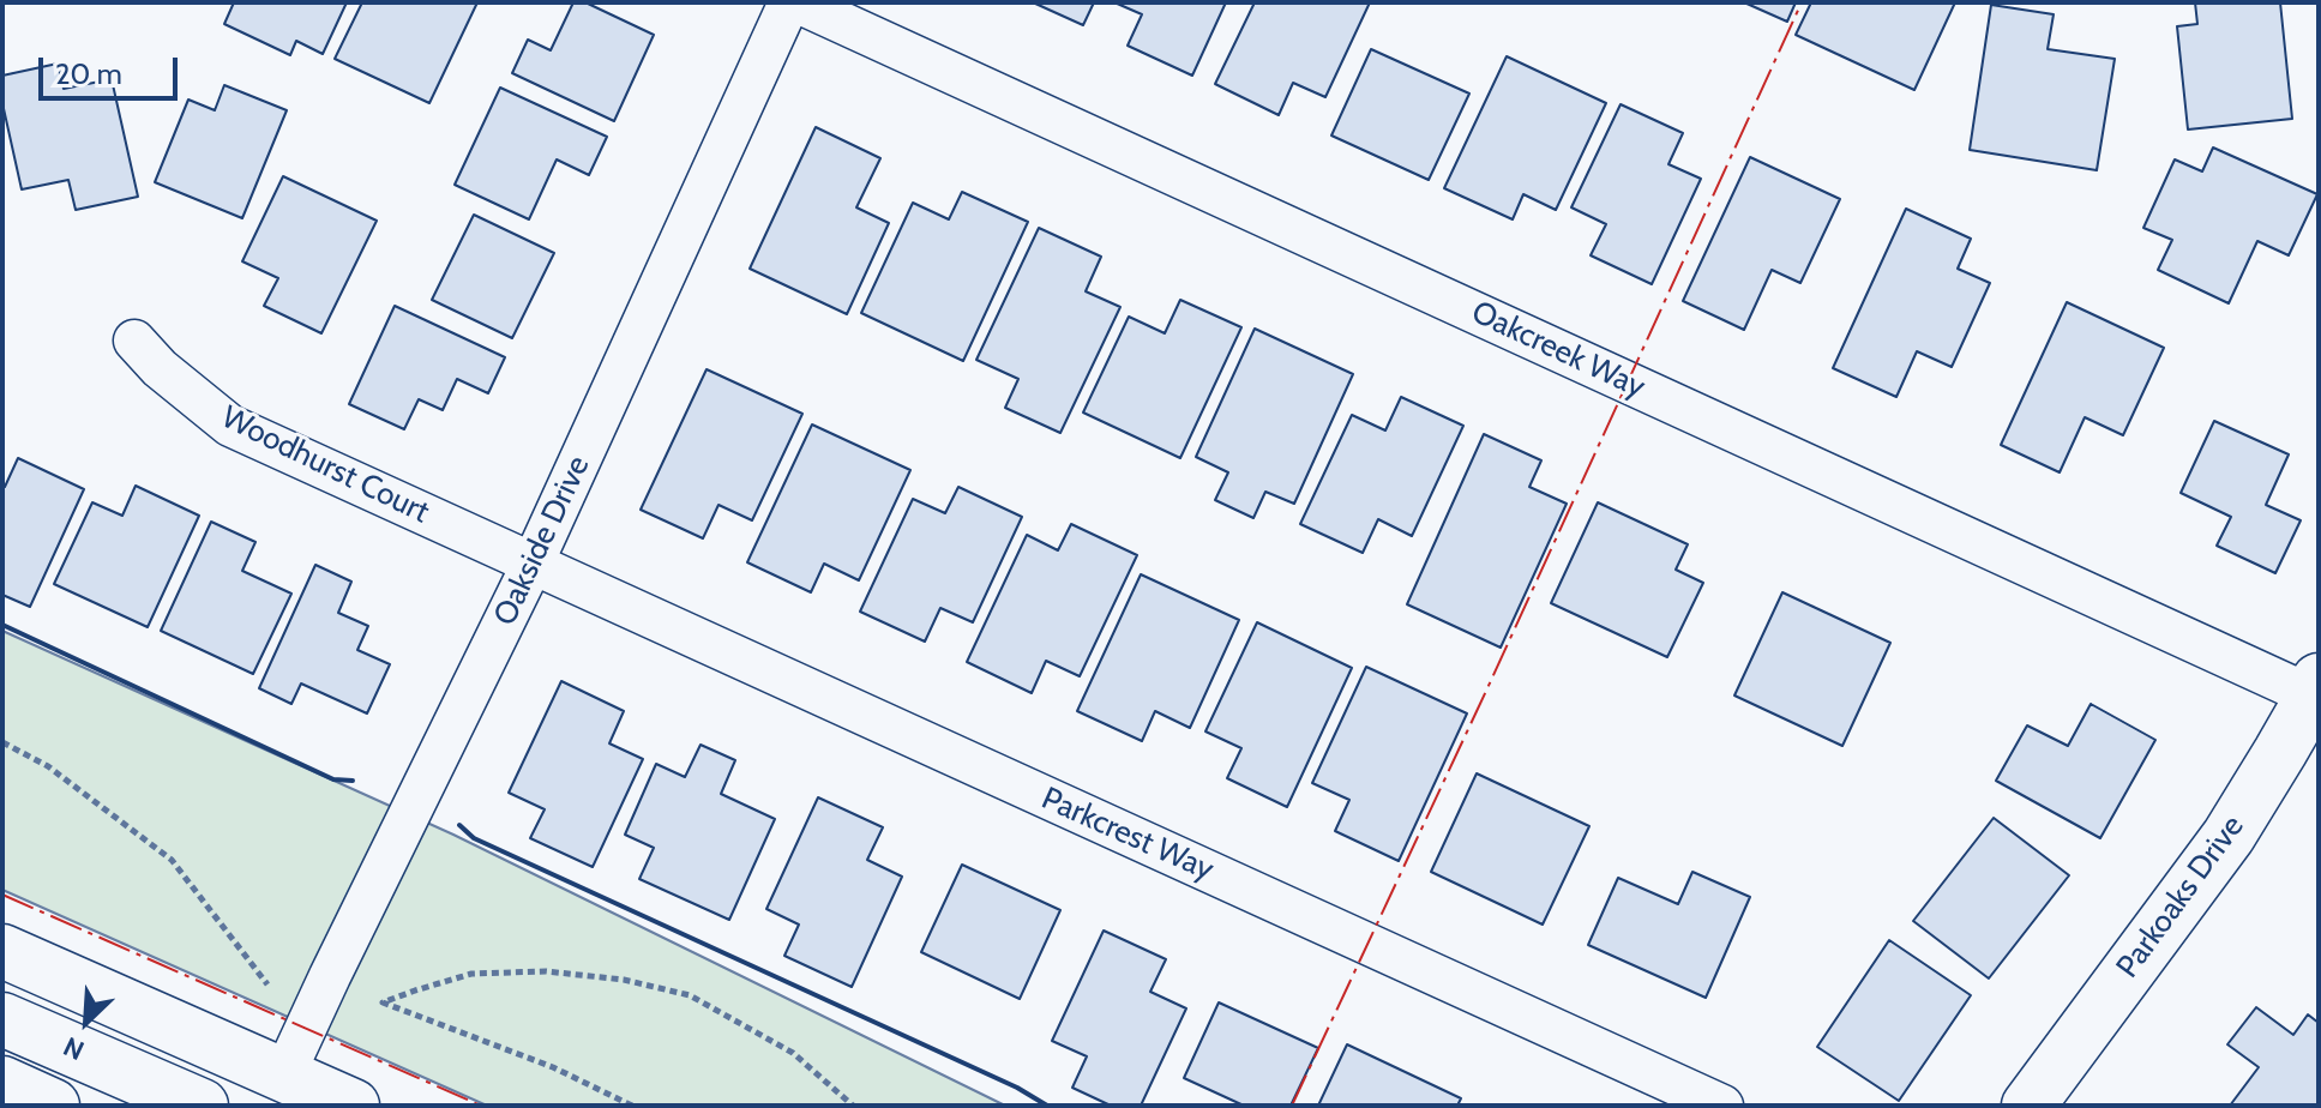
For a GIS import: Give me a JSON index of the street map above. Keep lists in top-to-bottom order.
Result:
{
  "streets": {
    "main road": ["Parkoaks Drive"],
    "street": [
      "Oakcreek Way",
      "Woodhurst Court",
      "Oakside Drive",
      "Parkcrest Way"
    ]
  },
  "crossings": [
    ["Oakcreek Way", "Parkoaks Drive"],
    ["Woodhurst Court", "Oakside Drive"],
    ["Woodhurst Court", "Parkcrest Way"],
    ["Oakside Drive", "Parkcrest Way"]
  ],
  "scale_bar": "20 m",
  "north": "bottom left"
}
